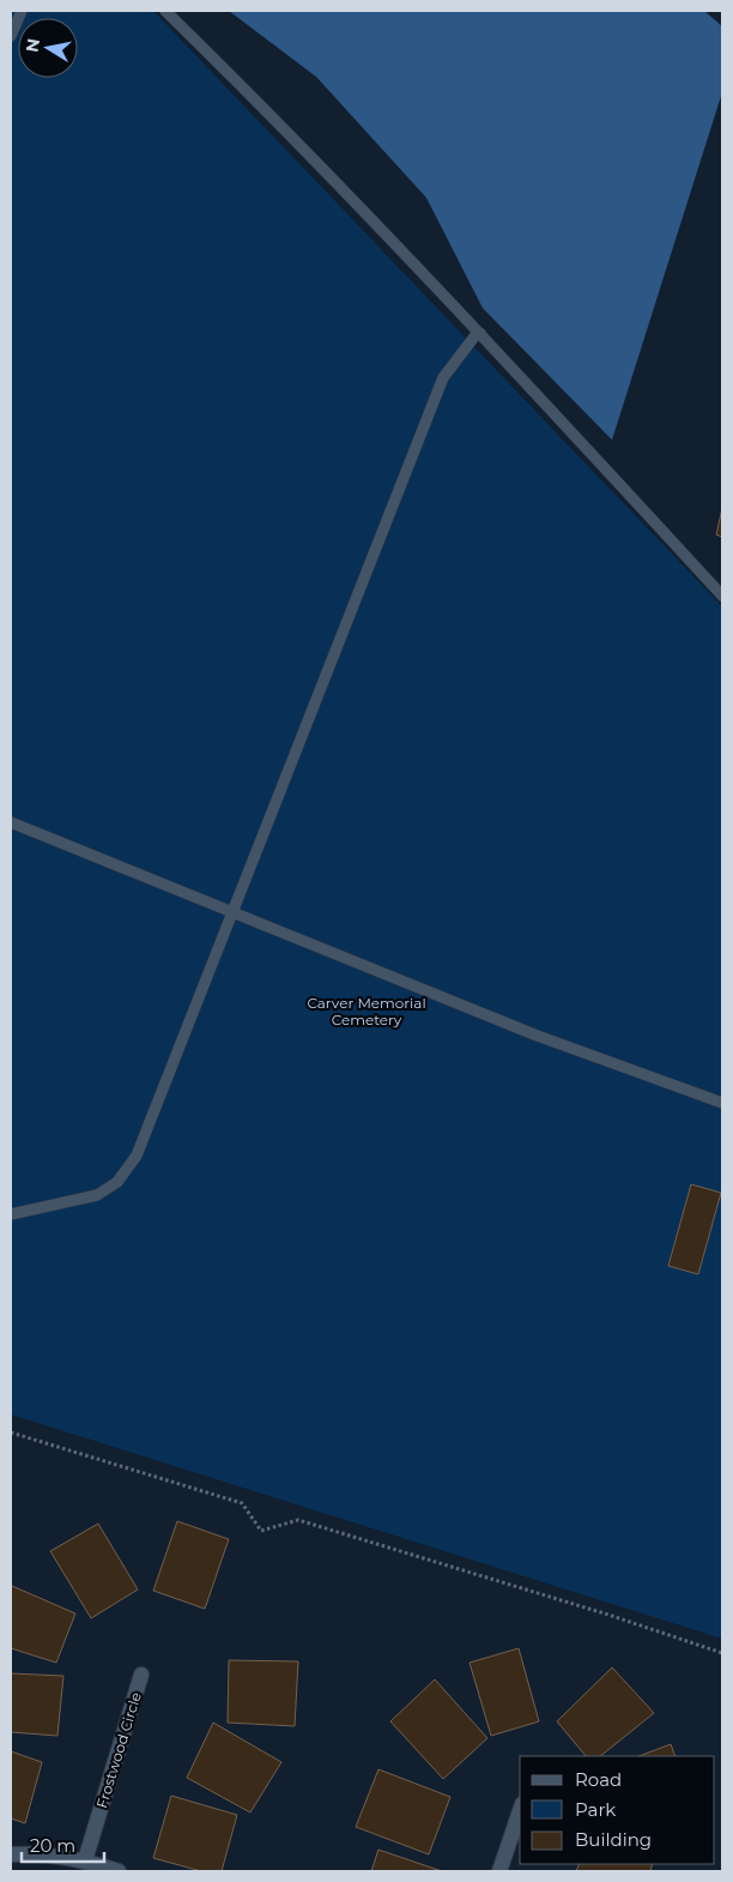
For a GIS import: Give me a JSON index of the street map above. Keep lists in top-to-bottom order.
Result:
{
  "streets": {
    "street": ["Frostwood Circle"]
  },
  "parks": ["Carver Memorial Cemetery"],
  "legend": ["Road", "Park", "Building"],
  "scale_bar": "20 m",
  "north": "left"
}
